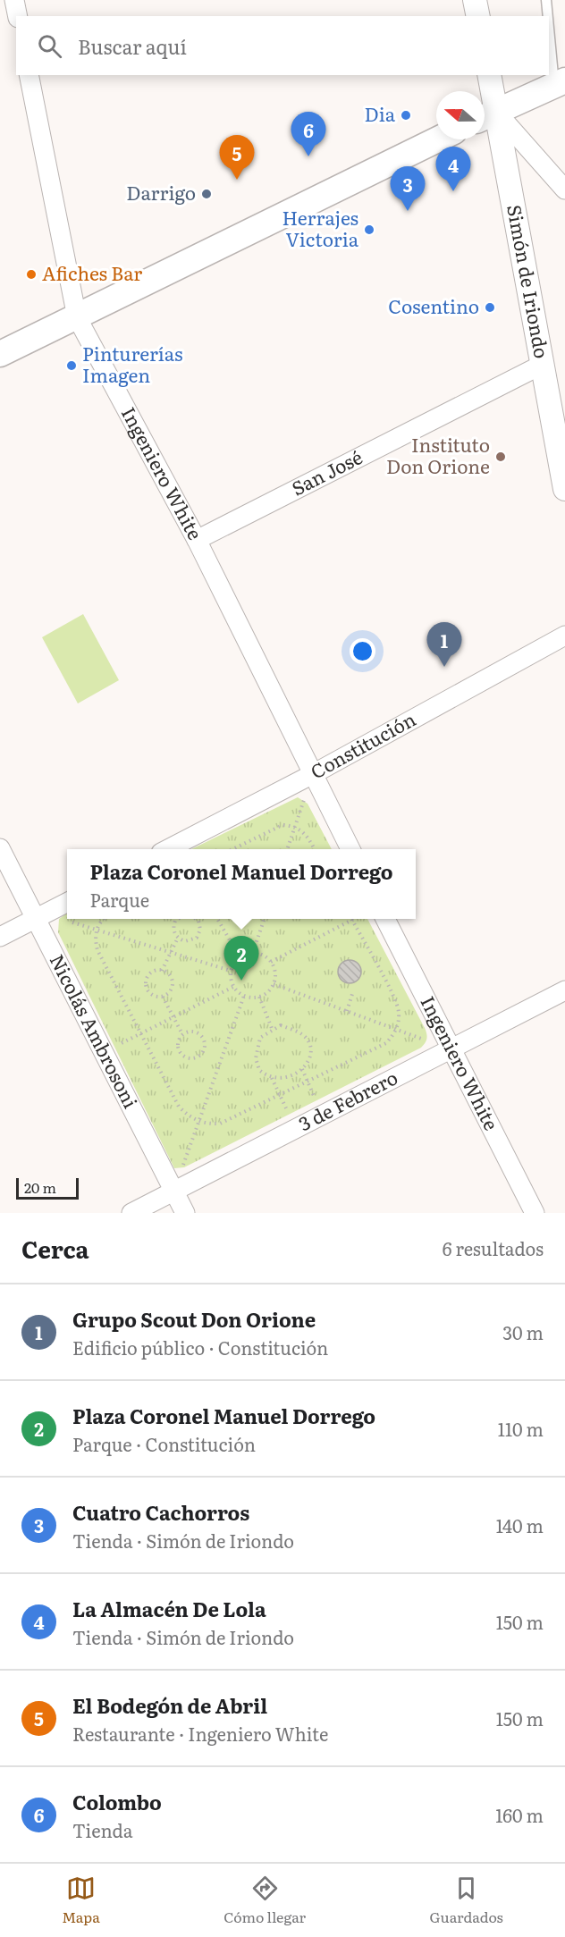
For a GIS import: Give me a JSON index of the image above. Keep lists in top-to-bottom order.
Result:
{
  "streets": {
    "street": [
      "Simón de Iriondo",
      "Ingeniero White",
      "San José",
      "Constitución",
      "Nicolás Ambrosoni",
      "3 de Febrero"
    ]
  },
  "crossings": [
    ["Simón de Iriondo", "San José"],
    ["Ingeniero White", "San José"],
    ["Ingeniero White", "Constitución"],
    ["Ingeniero White", "3 de Febrero"],
    ["Nicolás Ambrosoni", "3 de Febrero"]
  ],
  "places": [
    "Dia",
    "Darrigo",
    "Herrajes Victoria",
    "Afiches Bar",
    "Cosentino",
    "Pinturerías Imagen",
    "Instituto Don Orione"
  ],
  "scale_bar": "20 m",
  "north": "left",
  "page": {
    "search": "Buscar aquí",
    "pins": [
      "6",
      "5",
      "4",
      "3",
      "1",
      "2"
    ],
    "popup": ["Plaza Coronel Manuel Dorrego", "Parque"],
    "scale": "20 m",
    "heading": ["Cerca", "6 resultados"],
    "list": [
      {
        "mark": "1",
        "name": "Grupo Scout Don Orione",
        "note": "Edificio público · Constitución",
        "value": "30 m"
      },
      {
        "mark": "2",
        "name": "Plaza Coronel Manuel Dorrego",
        "note": "Parque · Constitución",
        "value": "110 m"
      },
      {
        "mark": "3",
        "name": "Cuatro Cachorros",
        "note": "Tienda · Simón de Iriondo",
        "value": "140 m"
      },
      {
        "mark": "4",
        "name": "La Almacén De Lola",
        "note": "Tienda · Simón de Iriondo",
        "value": "150 m"
      },
      {
        "mark": "5",
        "name": "El Bodegón de Abril",
        "note": "Restaurante · Ingeniero White",
        "value": "150 m"
      },
      {
        "mark": "6",
        "name": "Colombo",
        "note": "Tienda",
        "value": "160 m"
      }
    ],
    "nav": ["Mapa", "Cómo llegar", "Guardados"]
  }
}
